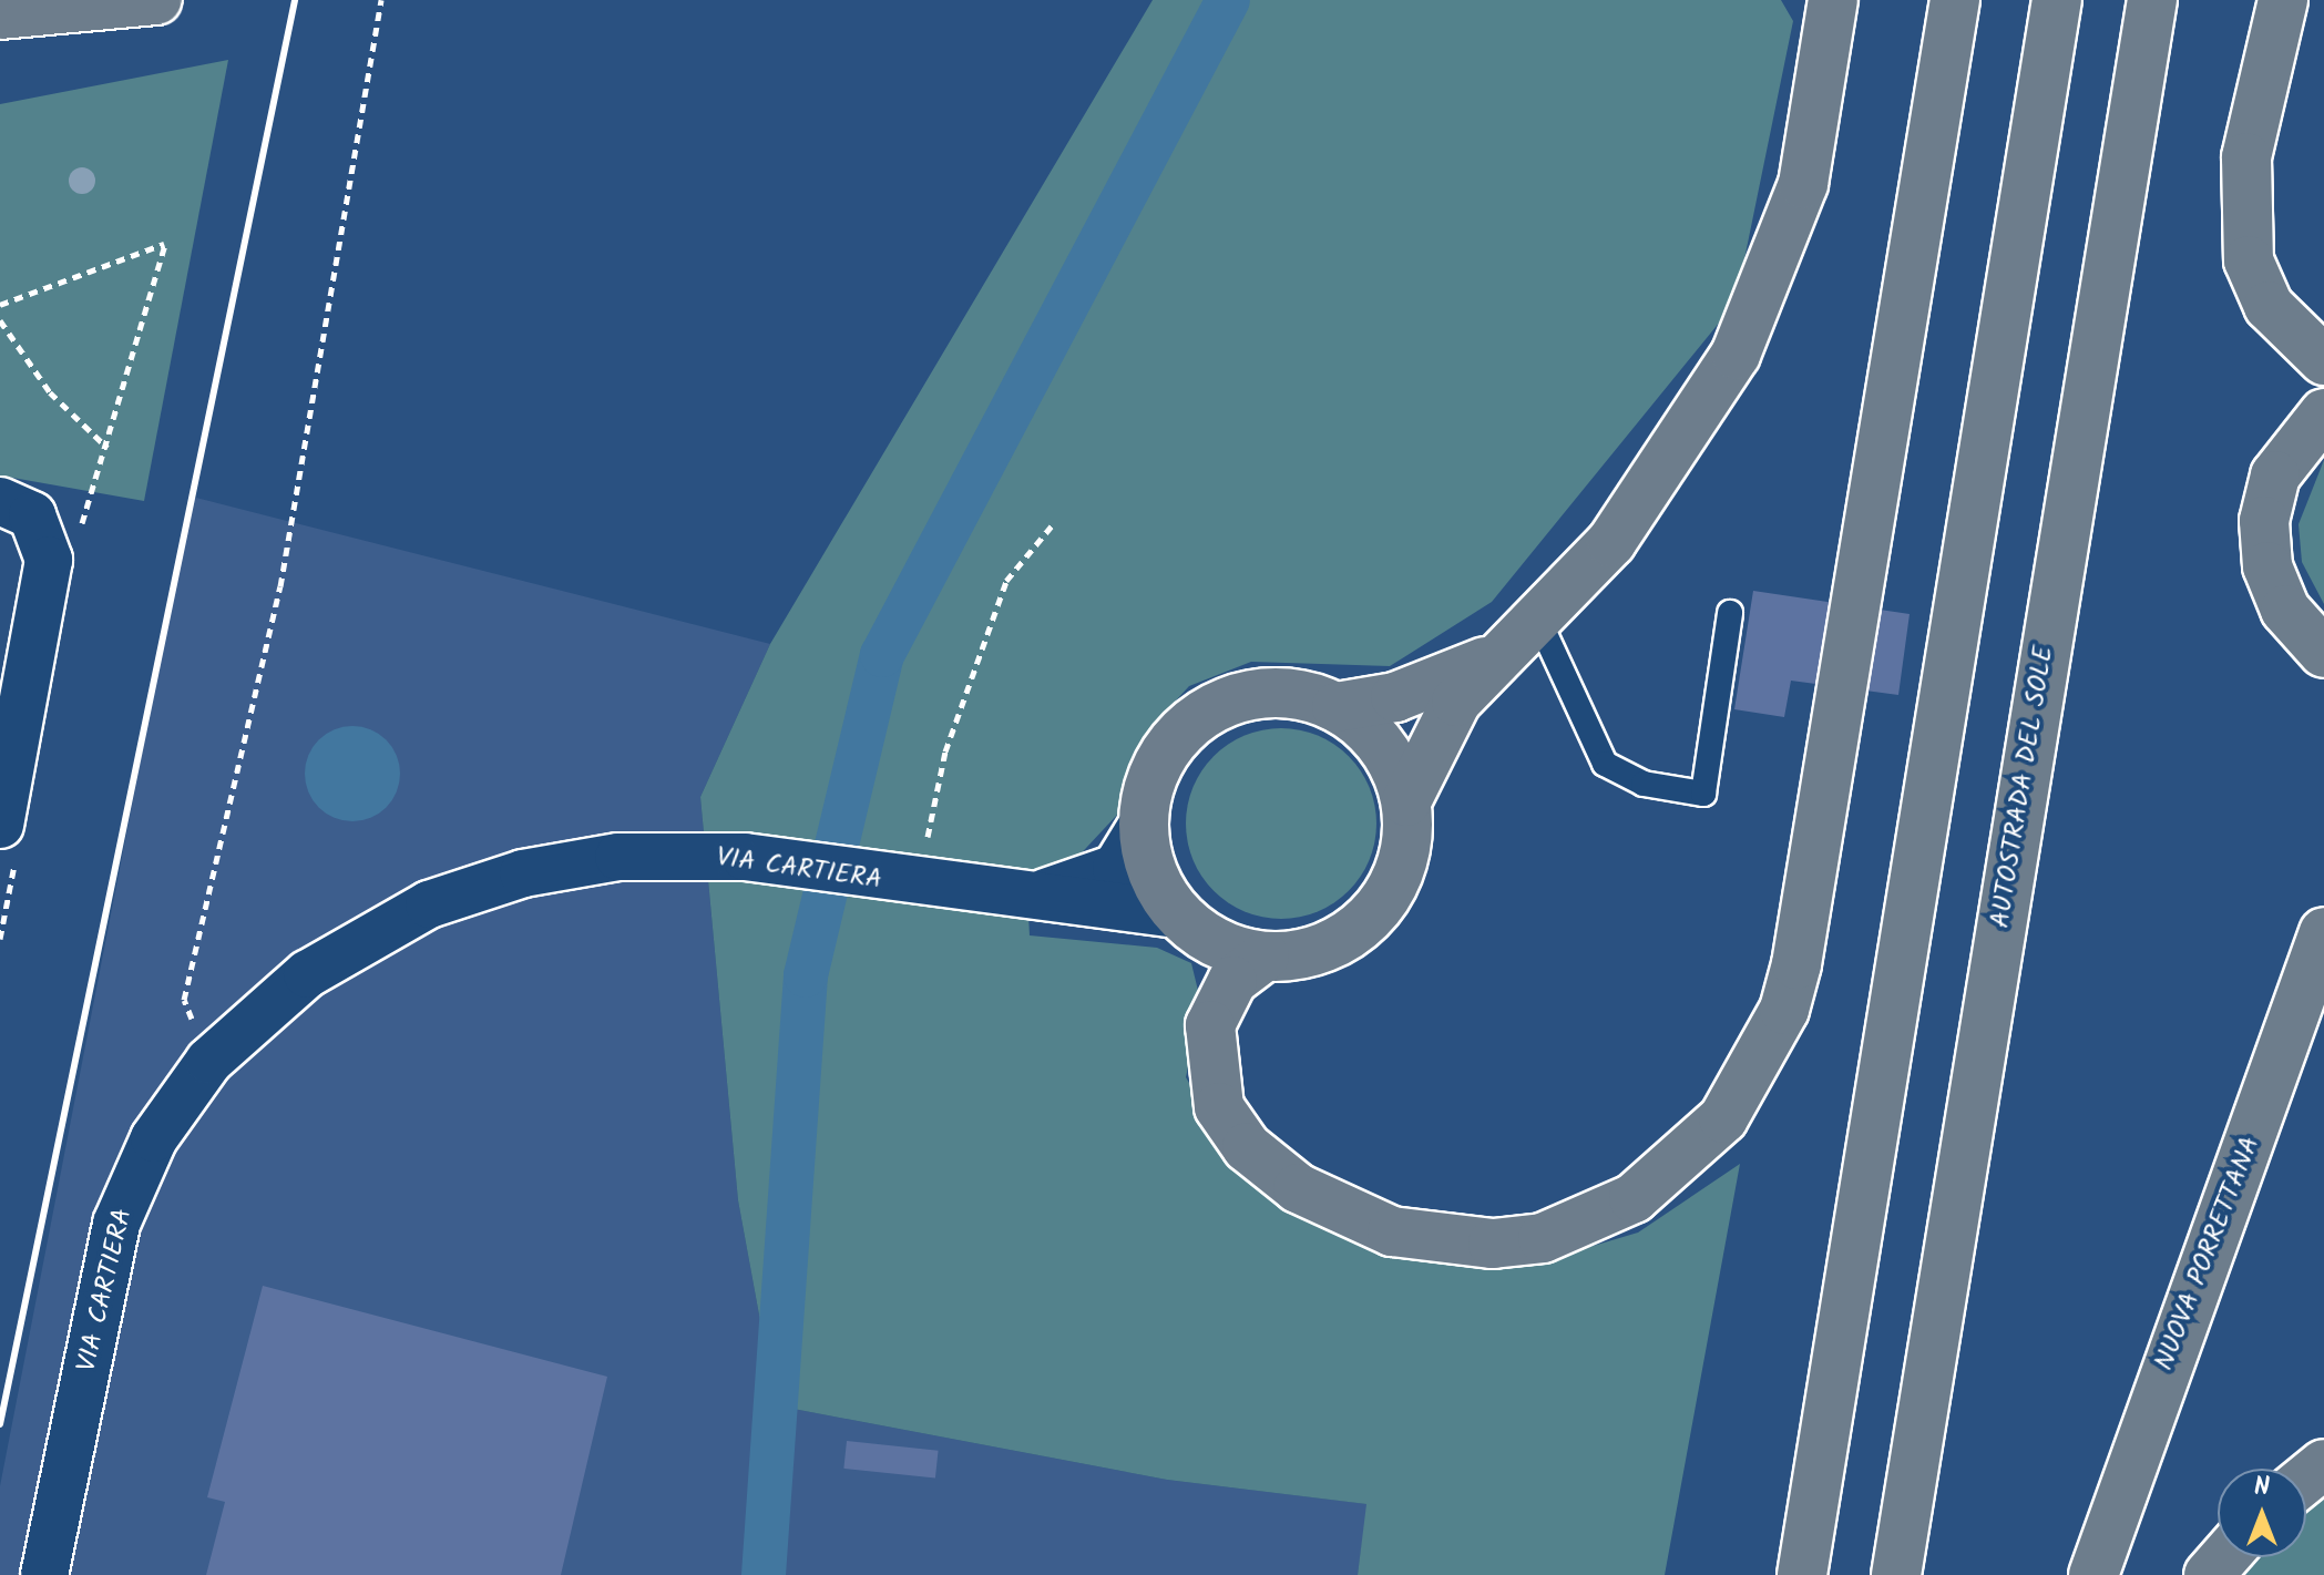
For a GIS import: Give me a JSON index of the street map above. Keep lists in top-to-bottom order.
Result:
{
  "streets": {
    "highway": ["AUTOSTRADA DEL SOLE", "NUOVA PORRETTANA"],
    "street": ["VIA CARTIERA"]
  },
  "north": "top"
}
